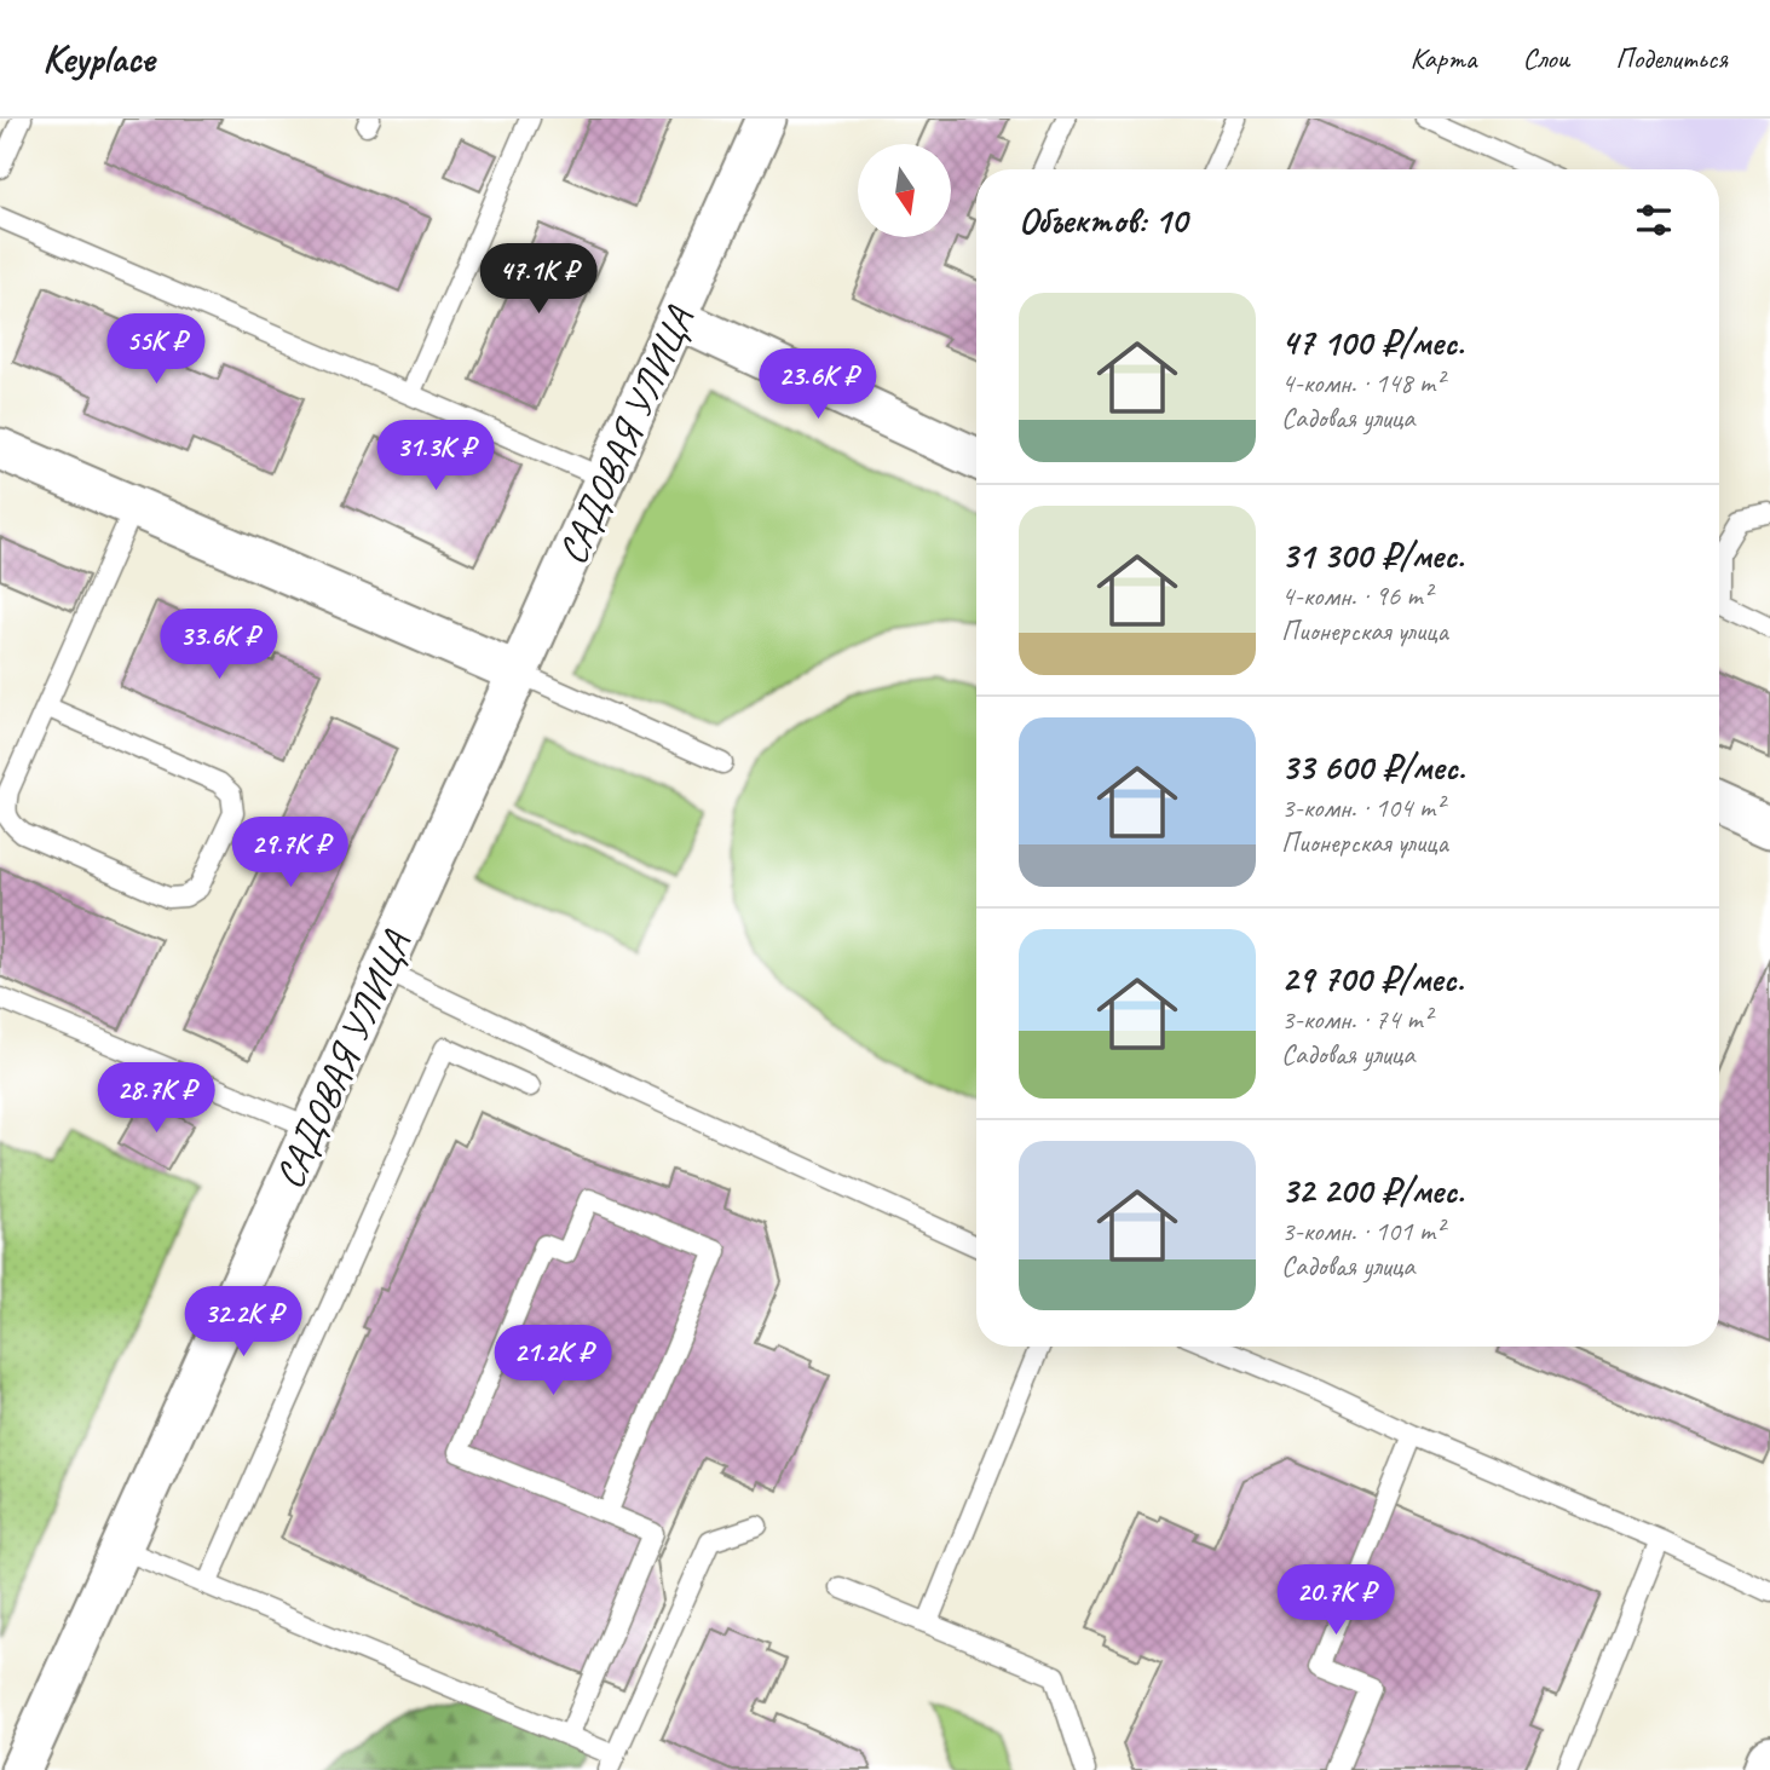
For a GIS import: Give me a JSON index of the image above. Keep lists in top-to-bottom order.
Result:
{
  "streets": {
    "street": ["САДОВАЯ УЛИЦА"]
  },
  "north": "bottom",
  "page": {
    "header": "Keyplace",
    "nav": ["Карта", "Слои", "Поделиться"],
    "heading": "Объектов: 10",
    "price": [
      "47.1K ₽",
      "55K ₽",
      "23.6K ₽",
      "31.3K ₽",
      "33.6K ₽",
      "29.7K ₽",
      "28.7K ₽",
      "32.2K ₽",
      "21.2K ₽",
      "20.7K ₽"
    ],
    "list": [
      {
        "name": "47 100 ₽/мес.",
        "note": "4-комн. · 148 m² · Садовая улица"
      },
      {
        "name": "31 300 ₽/мес.",
        "note": "4-комн. · 96 m² · Пионерская улица"
      },
      {
        "name": "33 600 ₽/мес.",
        "note": "3-комн. · 104 m² · Пионерская улица"
      },
      {
        "name": "29 700 ₽/мес.",
        "note": "3-комн. · 74 m² · Садовая улица"
      },
      {
        "name": "32 200 ₽/мес.",
        "note": "3-комн. · 101 m² · Садовая улица"
      }
    ]
  }
}
